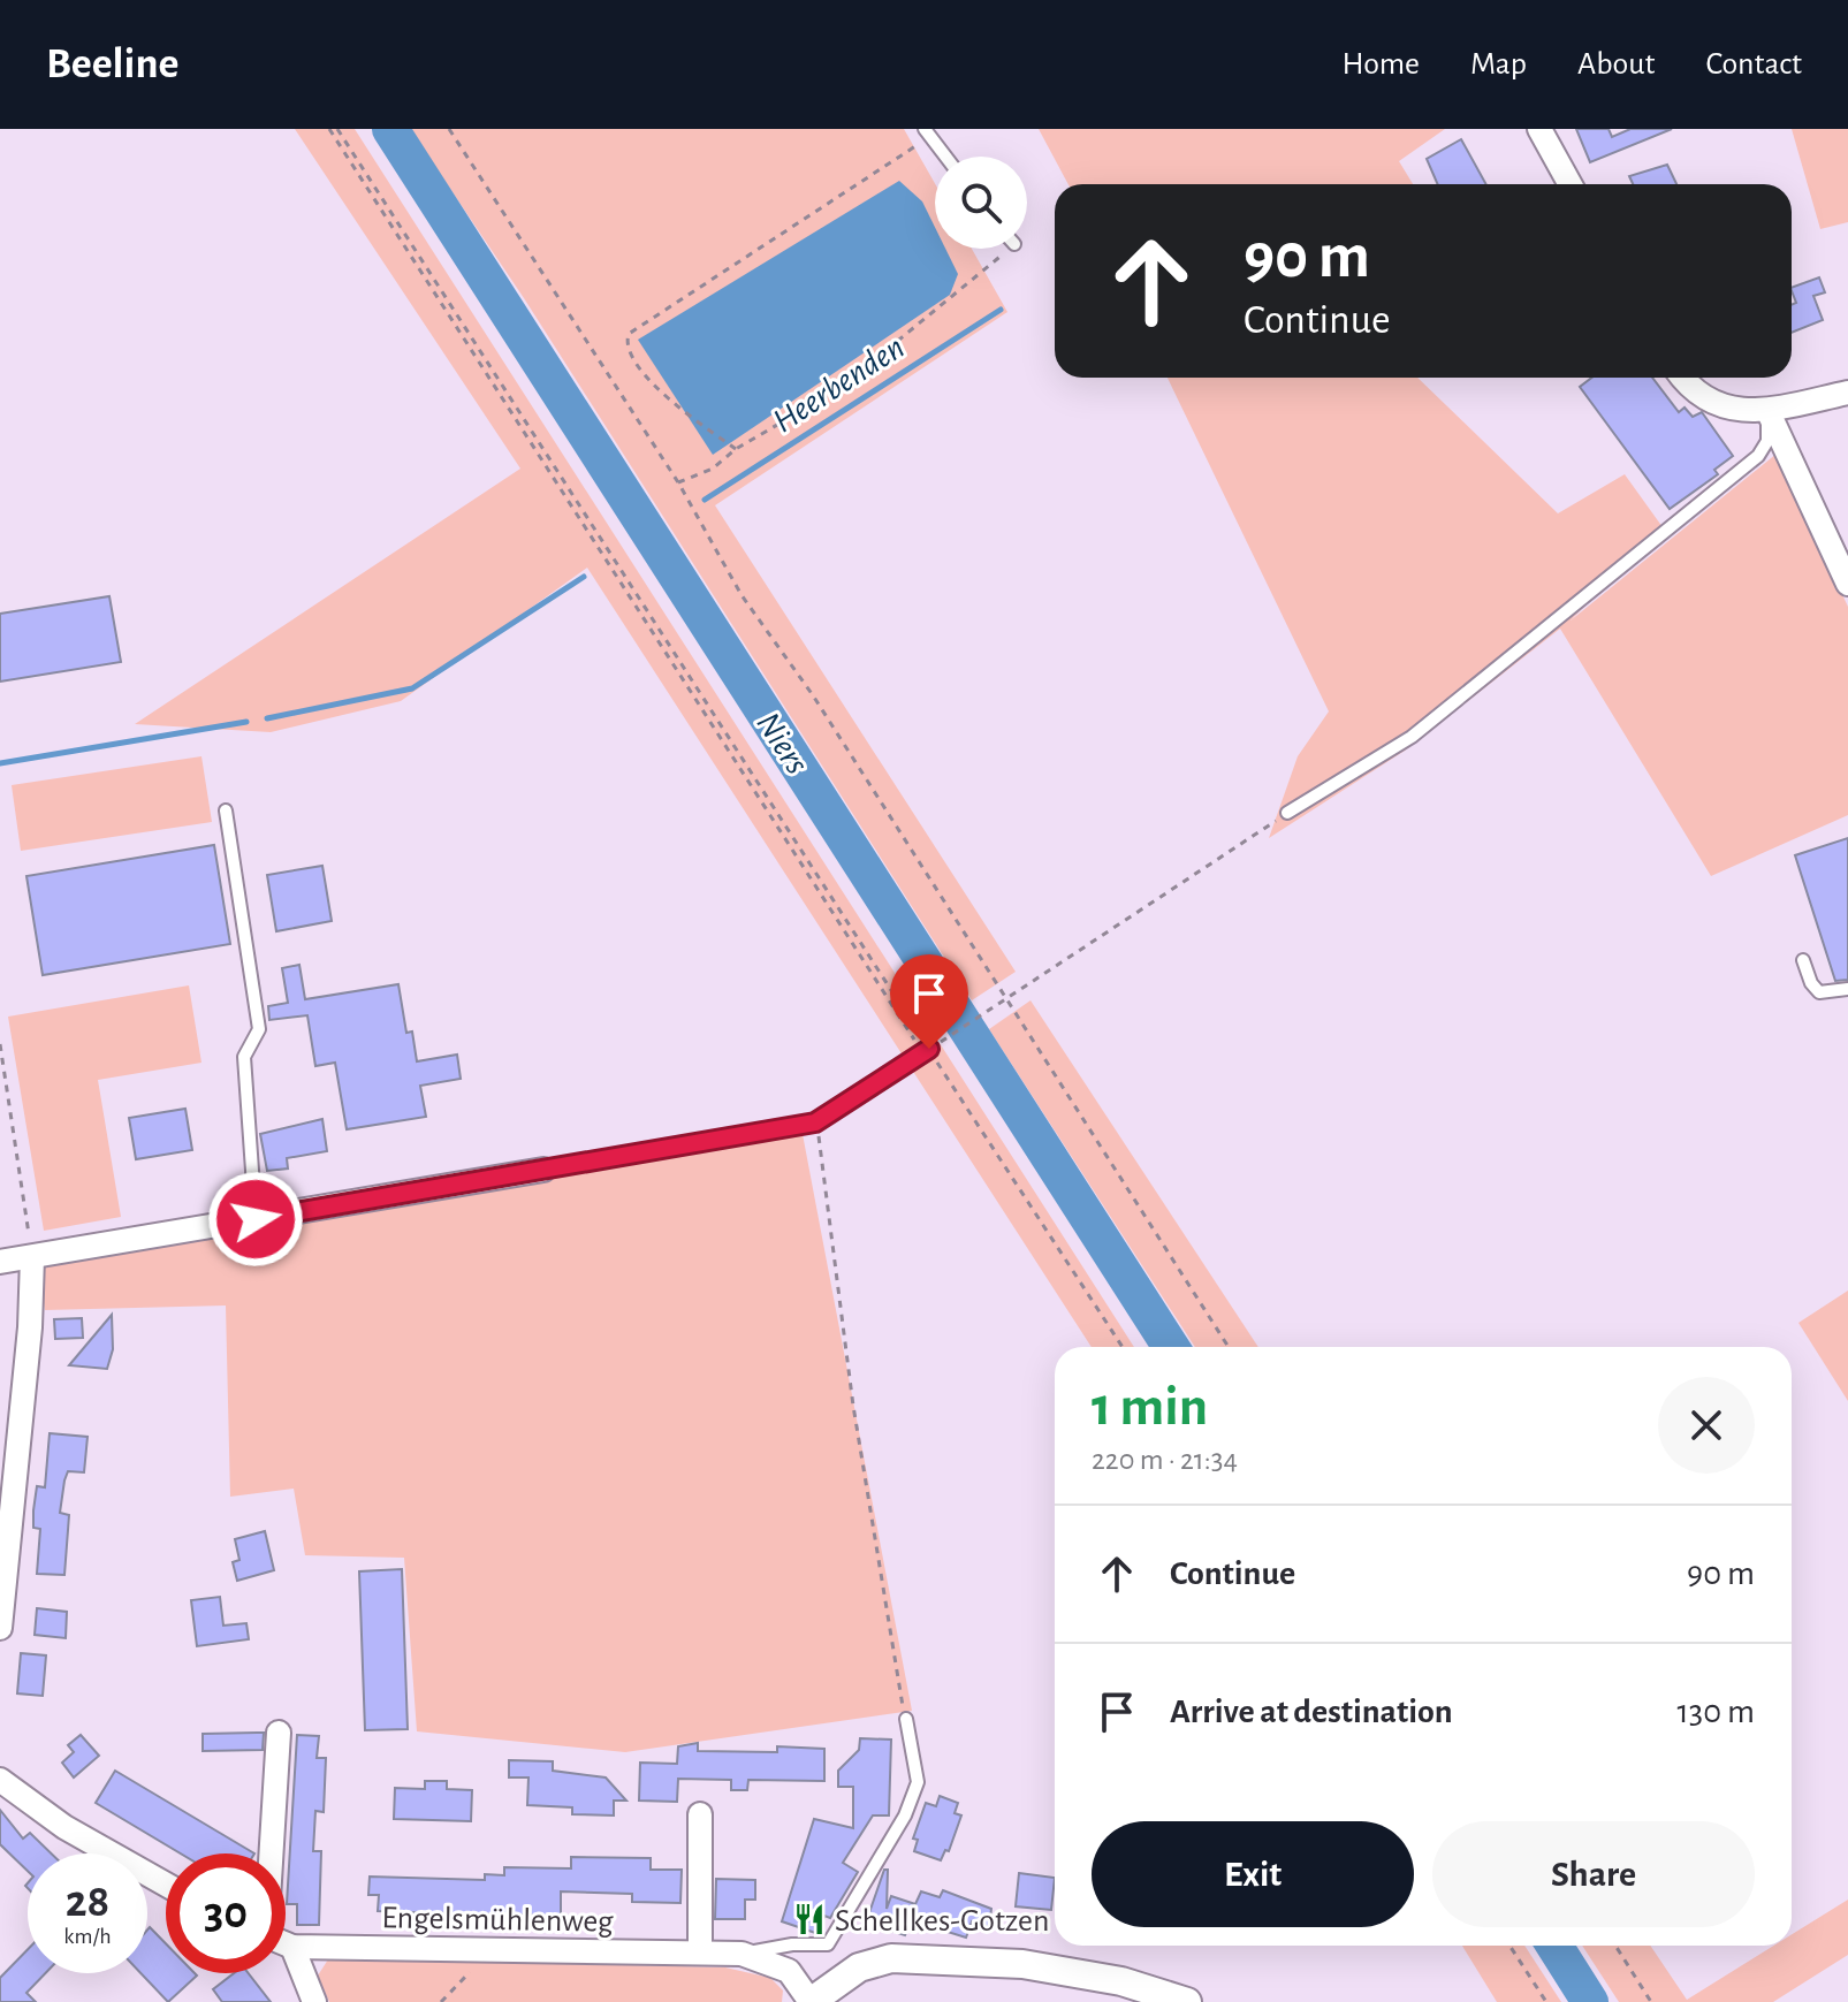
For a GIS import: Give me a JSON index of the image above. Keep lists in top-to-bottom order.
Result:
{
  "streets": {
    "street": ["Engelsmühlenweg"]
  },
  "water": ["Heerbenden", "Niers"],
  "places": {
    "restaurant": ["Schellkes-Gotzen"]
  },
  "page": {
    "header": "Beeline",
    "nav": [
      "Home",
      "Map",
      "About",
      "Contact"
    ],
    "turn": ["90 m", "Continue"],
    "heading": ["1 min", "220 m · 21:34"],
    "list": [
      {
        "name": "Continue",
        "value": "90 m"
      },
      {
        "name": "Arrive at destination",
        "value": "130 m"
      }
    ],
    "buttons": ["Exit", "Share"],
    "speed": "28 km/h",
    "limit": "30"
  }
}
